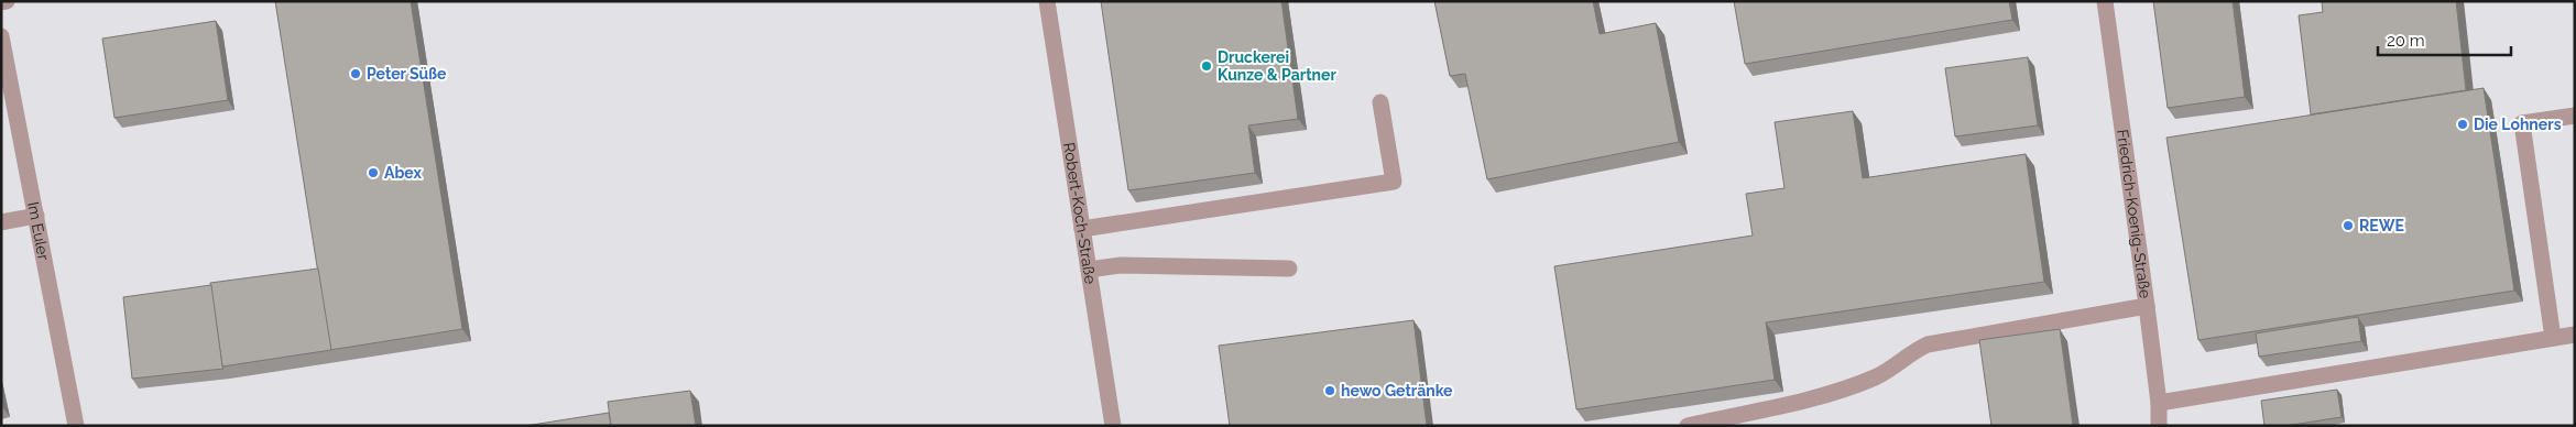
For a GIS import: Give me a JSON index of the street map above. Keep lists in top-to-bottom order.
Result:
{
  "streets": {
    "street": ["Robert-Koch-Straße", "Friedrich-Koenig-Straße", "Im Euler"]
  },
  "places": [
    "Druckerei Kunze & Partner",
    "Peter Süße",
    "Die Lohners",
    "Abex",
    "REWE",
    "hewo Getränke"
  ],
  "scale_bar": "20 m"
}
